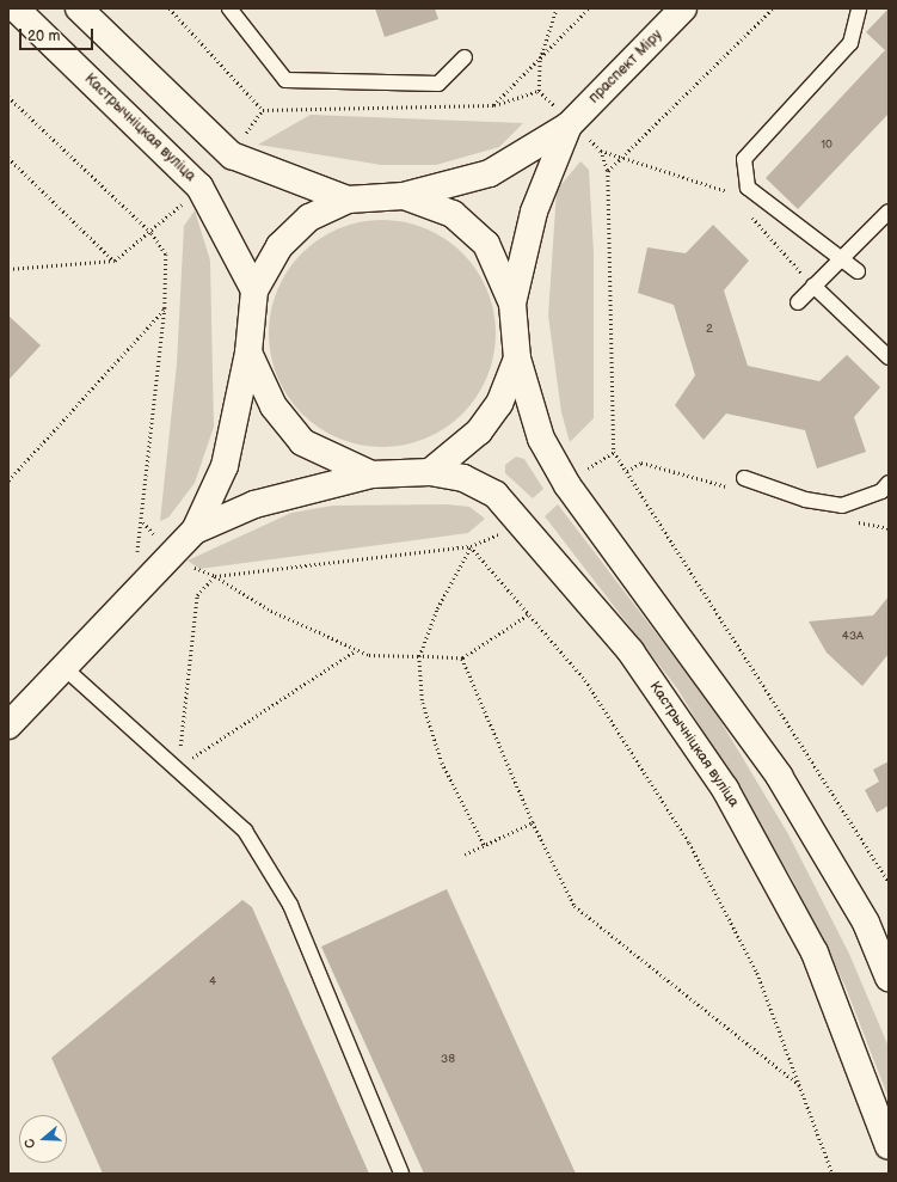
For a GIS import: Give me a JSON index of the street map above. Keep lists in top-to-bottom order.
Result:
{
  "streets": {
    "main road": ["праспект Міру", "Кастрычніцкая вуліца"]
  },
  "house_numbers": [
    "10",
    "2",
    "43А",
    "4",
    "38"
  ],
  "scale_bar": "20 m",
  "north": "left"
}
